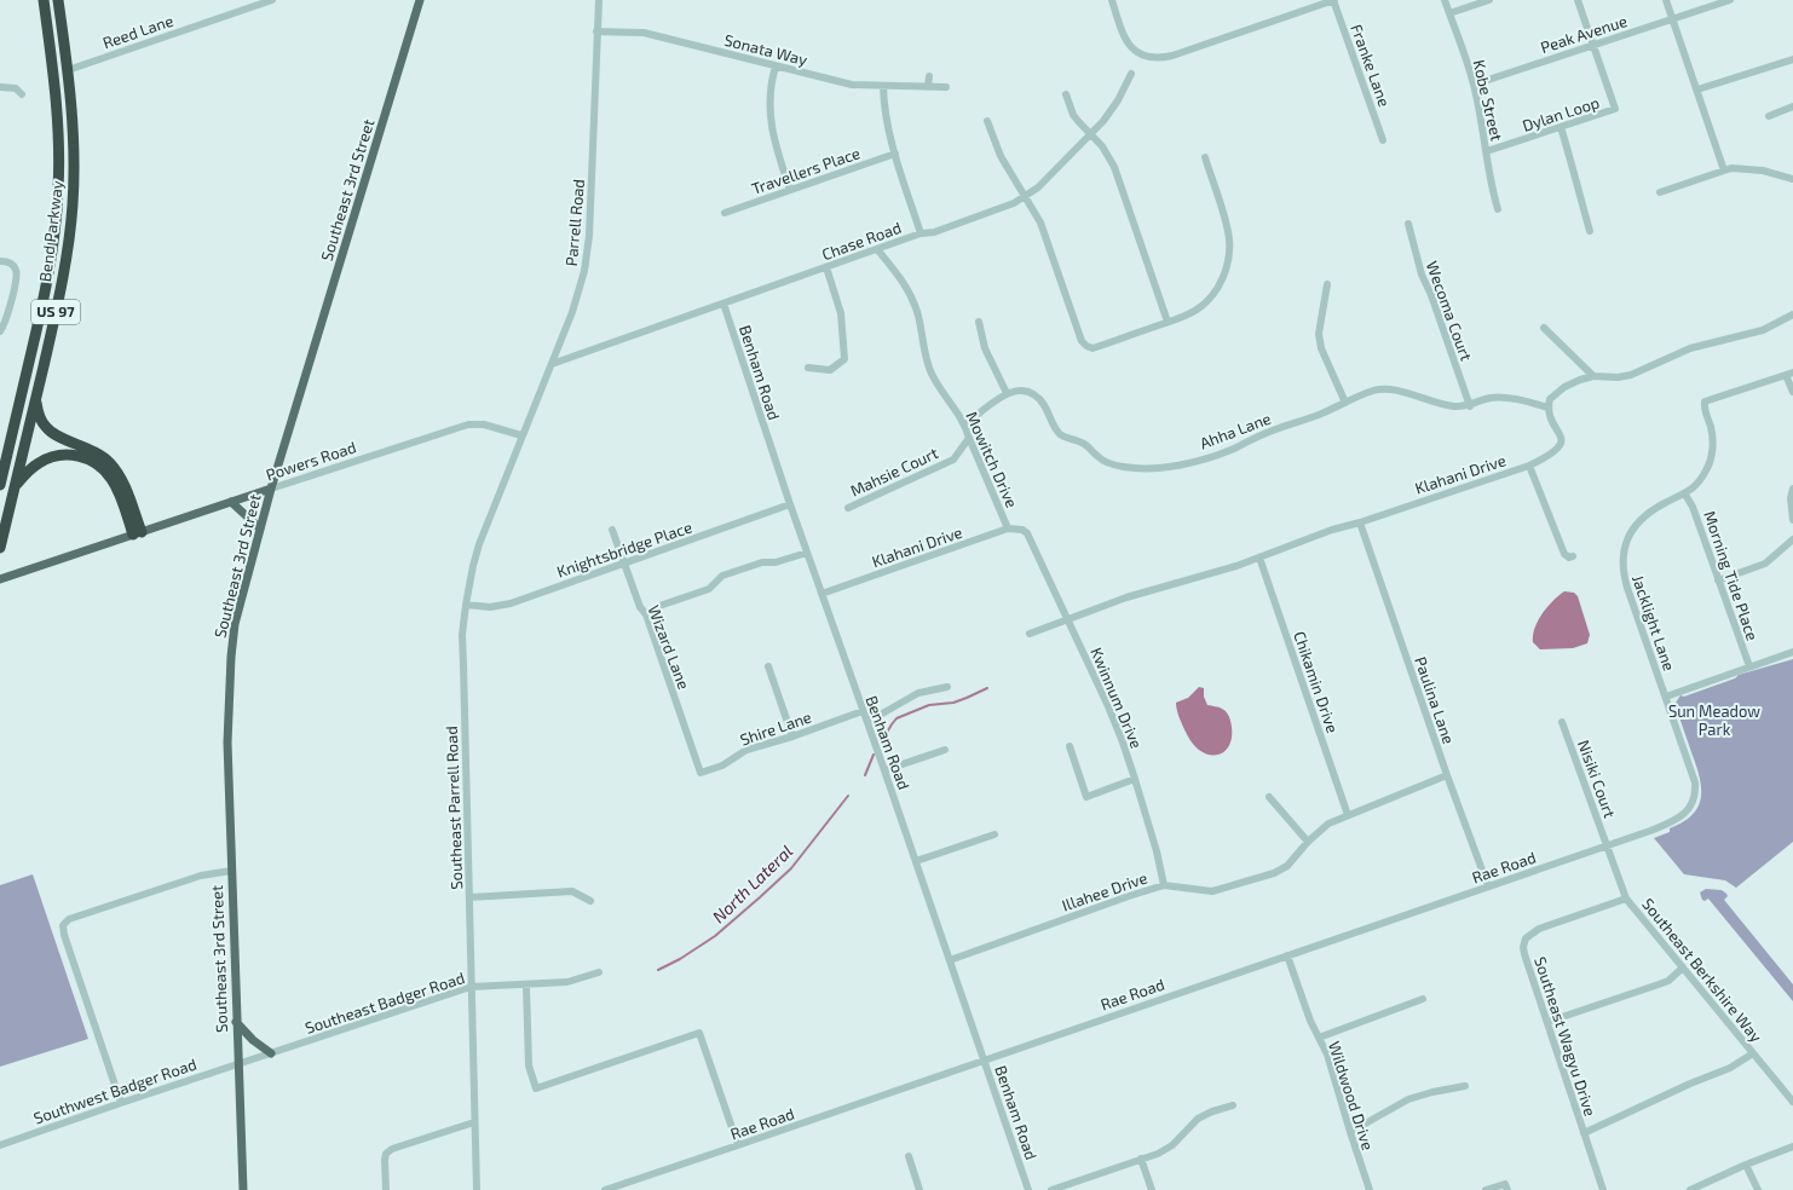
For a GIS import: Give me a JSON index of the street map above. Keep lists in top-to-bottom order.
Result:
{
  "streets": {
    "highway": ["Bend Parkway", "US 97"],
    "main road": ["Southeast 3rd Street", "Powers Road"],
    "street": [
      "Reed Lane",
      "Peak Avenue",
      "Sonata Way",
      "Franke Lane",
      "Kobe Street",
      "Dylan Loop",
      "Travellers Place",
      "Parrell Road",
      "Chase Road",
      "Wecoma Court",
      "Benham Road",
      "Ahha Lane",
      "Mowitch Drive",
      "Mahsie Court",
      "Klahani Drive",
      "Knightsbridge Place",
      "Morning Tide Place",
      "Jacklight Lane",
      "Wizard Lane",
      "Chikamin Drive",
      "Kwinnum Drive",
      "Paulina Lane",
      "Shire Lane",
      "Nisiki Court",
      "Southeast Parrell Road",
      "Rae Road",
      "Illahee Drive",
      "Southeast Berkshire Way",
      "Southeast Badger Road",
      "Southeast Wagyu Drive",
      "Southwest Badger Road",
      "Wildwood Drive"
    ]
  },
  "crossings": [
    ["Reed Lane", "Bend Parkway"],
    ["Peak Avenue", "Kobe Street"],
    ["Peak Avenue", "Dylan Loop"],
    ["Sonata Way", "Parrell Road"],
    ["Kobe Street", "Dylan Loop"],
    ["Southeast 3rd Street", "Powers Road"],
    ["Southeast 3rd Street", "Southeast Badger Road"],
    ["Southeast 3rd Street", "Southwest Badger Road"],
    ["Parrell Road", "Chase Road"],
    ["Parrell Road", "Powers Road"],
    ["Parrell Road", "Southeast Parrell Road"],
    ["Chase Road", "Benham Road"],
    ["Chase Road", "Mowitch Drive"],
    ["Wecoma Court", "Ahha Lane"],
    ["Benham Road", "Klahani Drive"],
    ["Benham Road", "Knightsbridge Place"],
    ["Benham Road", "Shire Lane"],
    ["Benham Road", "Rae Road"],
    ["Benham Road", "Illahee Drive"],
    ["Ahha Lane", "Klahani Drive"],
    ["Mowitch Drive", "Mahsie Court"],
    ["Mowitch Drive", "Klahani Drive"],
    ["Powers Road", "Southeast Parrell Road"],
    ["Klahani Drive", "Chikamin Drive"],
    ["Klahani Drive", "Kwinnum Drive"],
    ["Klahani Drive", "Paulina Lane"],
    ["Knightsbridge Place", "Wizard Lane"],
    ["Knightsbridge Place", "Southeast Parrell Road"],
    ["Morning Tide Place", "Jacklight Lane"],
    ["Jacklight Lane", "Rae Road"],
    ["Wizard Lane", "Shire Lane"],
    ["Chikamin Drive", "Illahee Drive"],
    ["Kwinnum Drive", "Illahee Drive"],
    ["Paulina Lane", "Rae Road"],
    ["Paulina Lane", "Illahee Drive"],
    ["Nisiki Court", "Rae Road"],
    ["Nisiki Court", "Southeast Berkshire Way"],
    ["Southeast Parrell Road", "Southeast Badger Road"],
    ["Rae Road", "Southeast Berkshire Way"],
    ["Rae Road", "Wildwood Drive"],
    ["Southeast Berkshire Way", "Southeast Wagyu Drive"],
    ["Southeast Badger Road", "Southwest Badger Road"]
  ],
  "water": ["North Lateral"],
  "parks": ["Sun Meadow Park"]
}
